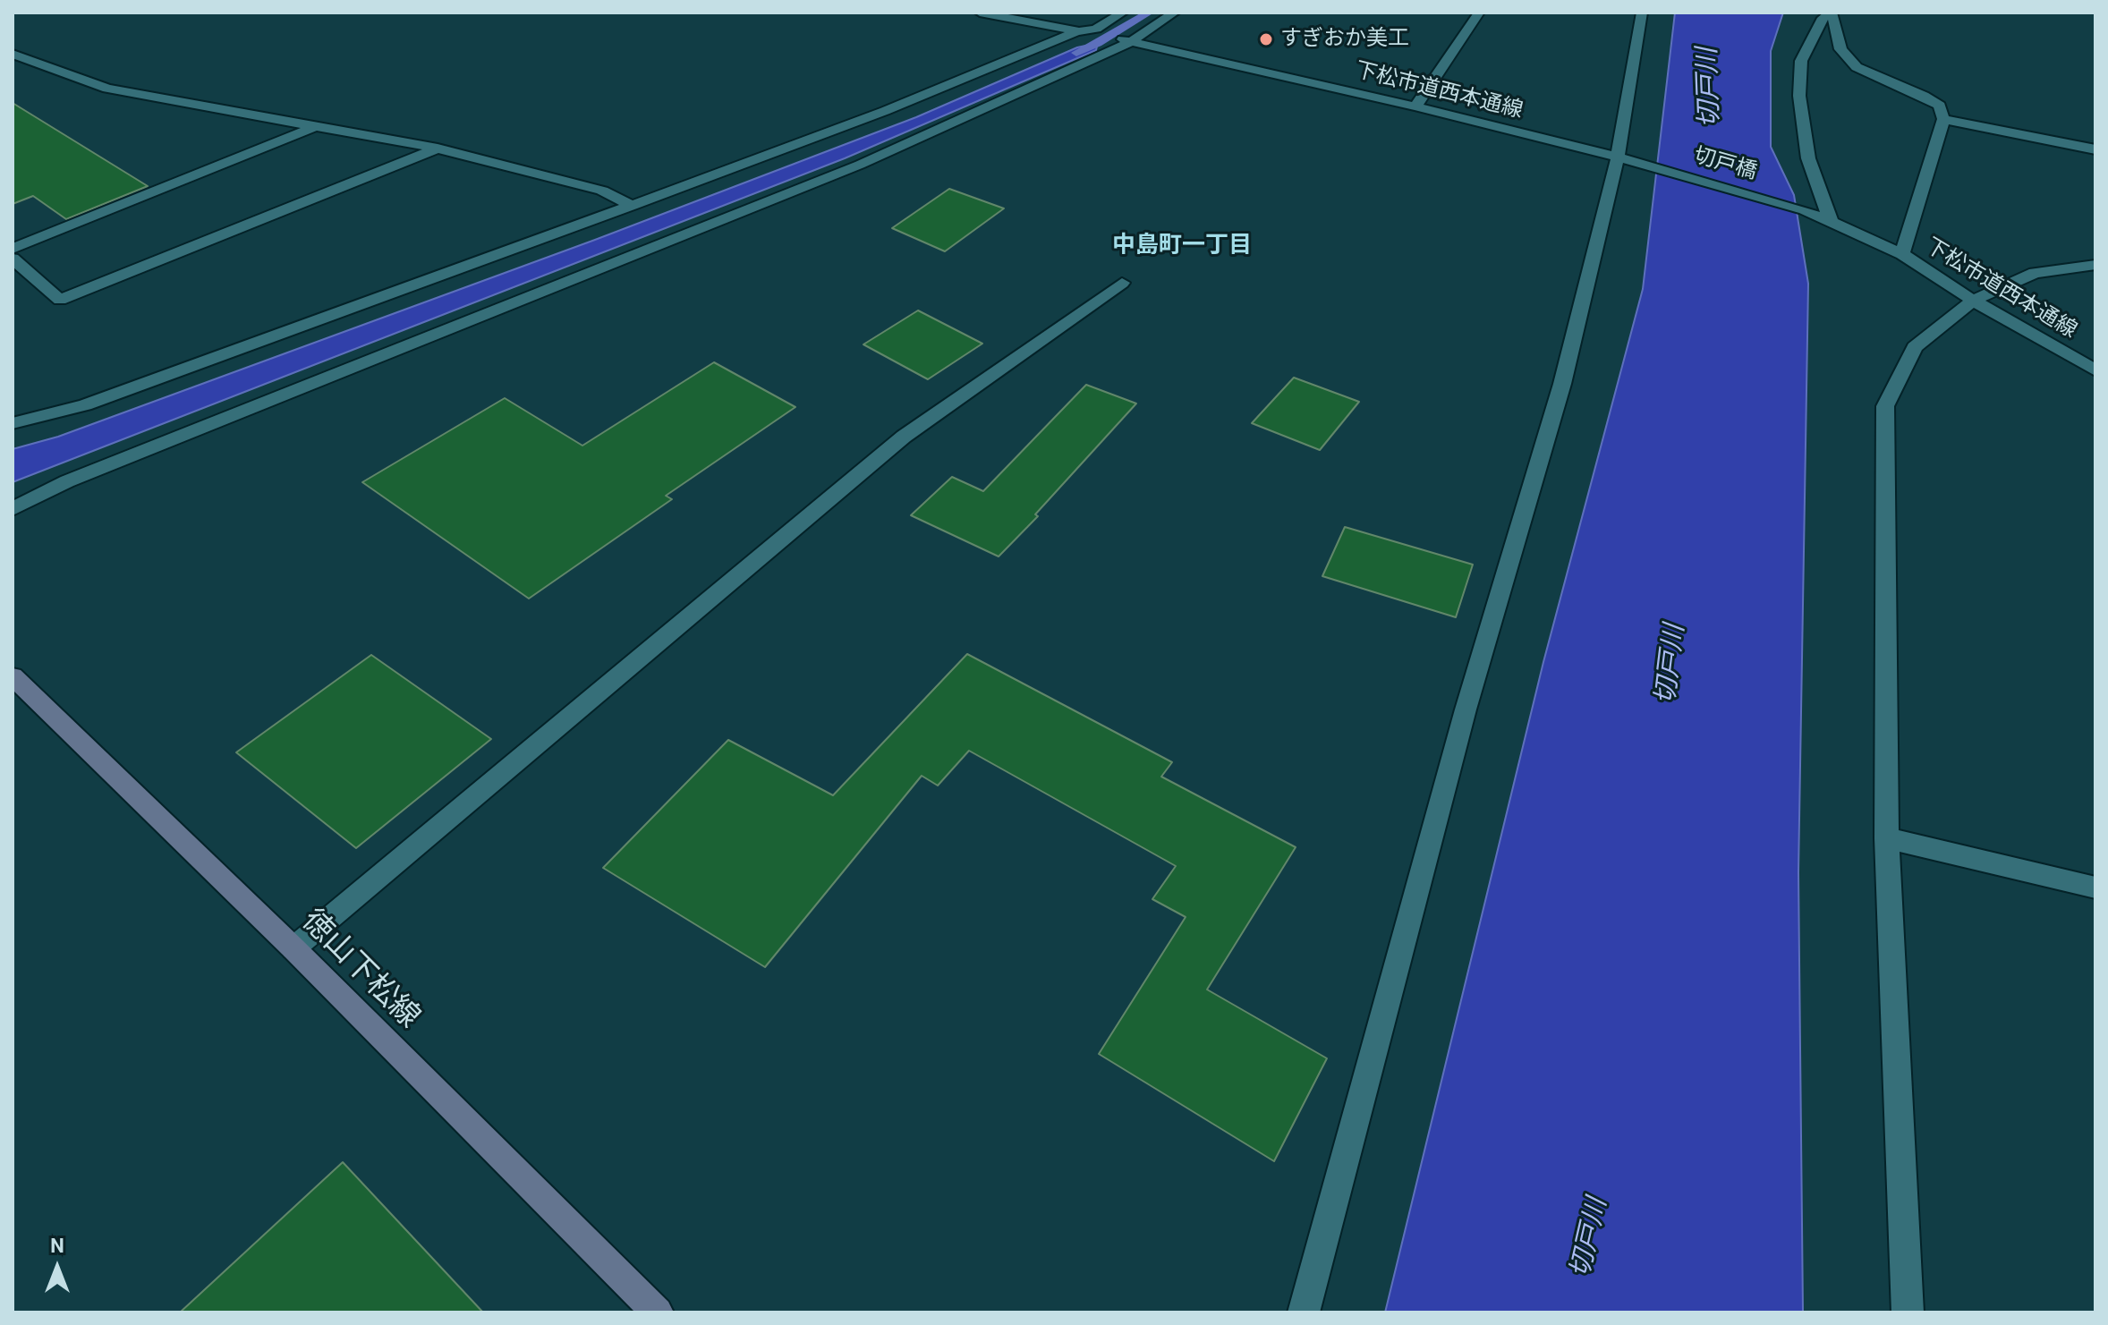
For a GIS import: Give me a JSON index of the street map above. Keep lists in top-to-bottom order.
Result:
{
  "streets": {
    "main road": ["徳山下松線"],
    "street": ["下松市道西本通線", "切戸橋"]
  },
  "crossings": [
    ["下松市道西本通線", "切戸橋"]
  ],
  "districts": ["中島町一丁目"],
  "water": ["切戸川"],
  "places": ["すぎおか美工"],
  "north": "top"
}
